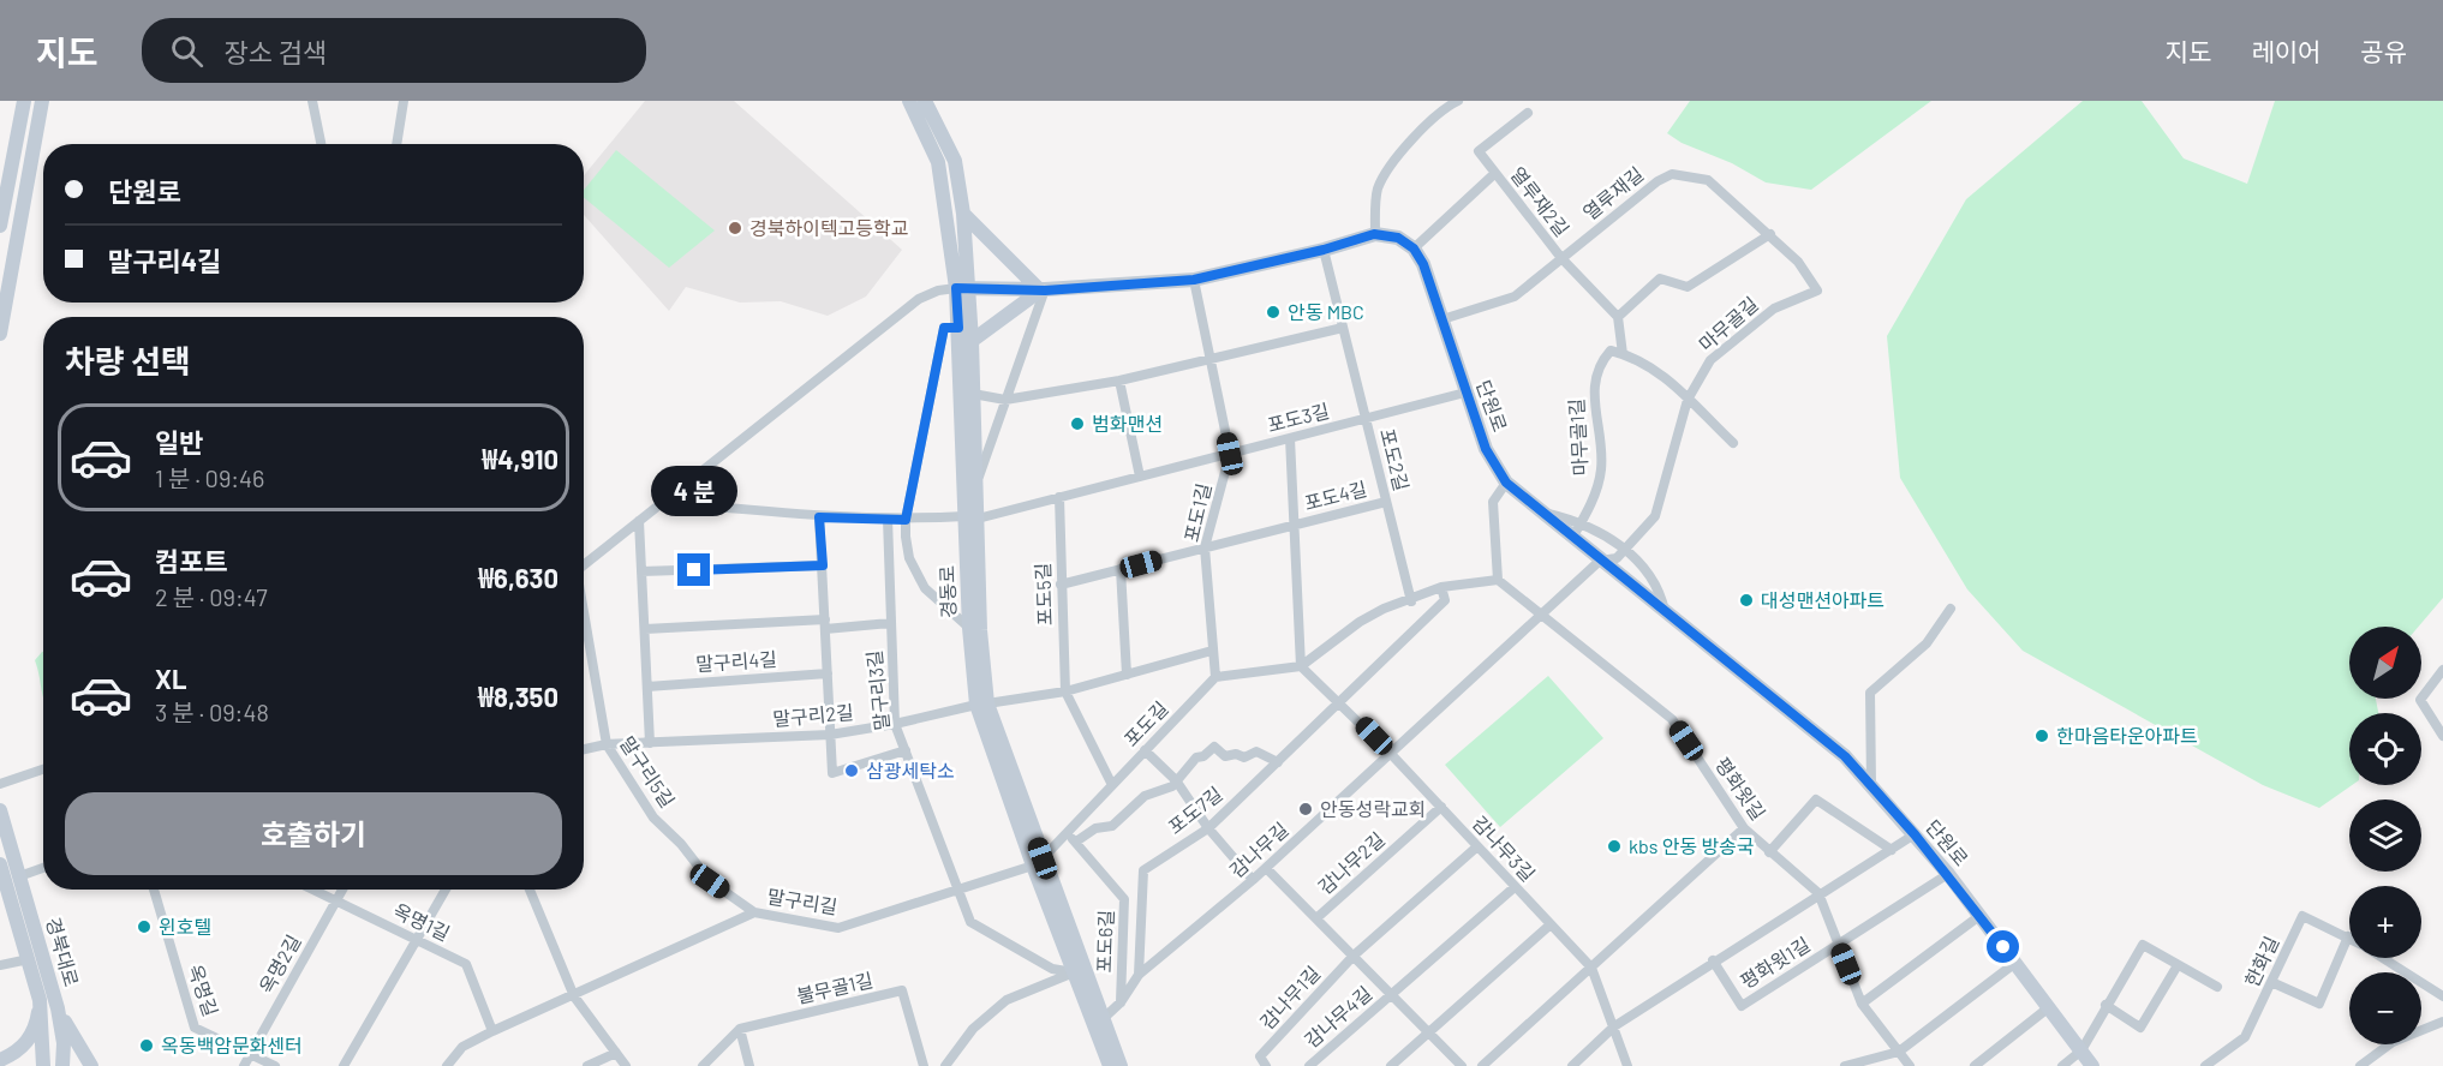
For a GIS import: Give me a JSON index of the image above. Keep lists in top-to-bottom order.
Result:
{
  "streets": {
    "street": [
      "열루재길",
      "열루재2길",
      "마무골길",
      "단원로",
      "포도3길",
      "마무골1길",
      "포도2길",
      "포도4길",
      "포도1길",
      "경동로",
      "포도5길",
      "말구리4길",
      "말구리3길",
      "말구리2길",
      "포도길",
      "말구리5길",
      "평화윗길",
      "포도7길",
      "감나무3길",
      "감나무길",
      "감나무2길",
      "말구리길",
      "옥명1길",
      "포도6길",
      "경북대로",
      "한화길",
      "평화윗1길",
      "옥명2길",
      "불무골1길",
      "옥명길",
      "감나무1길",
      "감나무4길"
    ]
  },
  "crossings": [
    ["열루재길", "열루재2길"],
    ["열루재길", "마무골길"],
    ["열루재길", "단원로"],
    ["마무골길", "단원로"],
    ["마무골길", "감나무길"],
    ["단원로", "포도3길"],
    ["단원로", "마무골1길"],
    ["단원로", "감나무길"],
    ["포도3길", "포도2길"],
    ["포도3길", "포도4길"],
    ["포도3길", "포도1길"],
    ["포도3길", "경동로"],
    ["포도3길", "포도5길"],
    ["포도3길", "말구리3길"],
    ["포도2길", "포도4길"],
    ["포도4길", "포도1길"],
    ["포도4길", "포도5길"],
    ["포도1길", "포도길"],
    ["경동로", "말구리3길"],
    ["경동로", "말구리2길"],
    ["경동로", "포도길"],
    ["경동로", "감나무길"],
    ["경동로", "말구리길"],
    ["포도5길", "말구리2길"],
    ["포도5길", "포도길"],
    ["말구리4길", "말구리3길"],
    ["말구리3길", "말구리2길"],
    ["말구리3길", "말구리길"],
    ["말구리2길", "말구리5길"],
    ["포도길", "말구리길"],
    ["포도길", "포도6길"],
    ["말구리5길", "말구리길"],
    ["평화윗길", "감나무길"],
    ["평화윗길", "평화윗1길"],
    ["포도7길", "감나무길"],
    ["감나무3길", "감나무길"],
    ["감나무3길", "감나무2길"],
    ["감나무3길", "평화윗1길"],
    ["감나무길", "감나무2길"],
    ["감나무길", "포도6길"],
    ["감나무2길", "감나무1길"],
    ["감나무2길", "감나무4길"],
    ["말구리길", "옥명1길"],
    ["옥명1길", "옥명2길"],
    ["옥명2길", "옥명길"]
  ],
  "places": [
    "경북하이텍고등학교",
    "안동 MBC",
    "범화맨션",
    "대성맨션아파트",
    "한마음타운아파트",
    "삼광세탁소",
    "안동성락교회",
    "kbs 안동 방송국",
    "윈호텔",
    "옥동백암문화센터"
  ],
  "north": "top right",
  "page": {
    "header": "지도",
    "search": "장소 검색",
    "nav": ["지도", "레이어", "공유"],
    "banner": ["단원로", "말구리4길"],
    "heading": "차량 선택",
    "list": [
      {
        "name": "일반",
        "note": "1 분 · 09:46",
        "value": "₩4,910"
      },
      {
        "name": "컴포트",
        "note": "2 분 · 09:47",
        "value": "₩6,630"
      },
      {
        "name": "XL",
        "note": "3 분 · 09:48",
        "value": "₩8,350"
      }
    ],
    "bubble": "4 분",
    "map_buttons": ["+", "−"],
    "buttons": "호출하기"
  }
}
